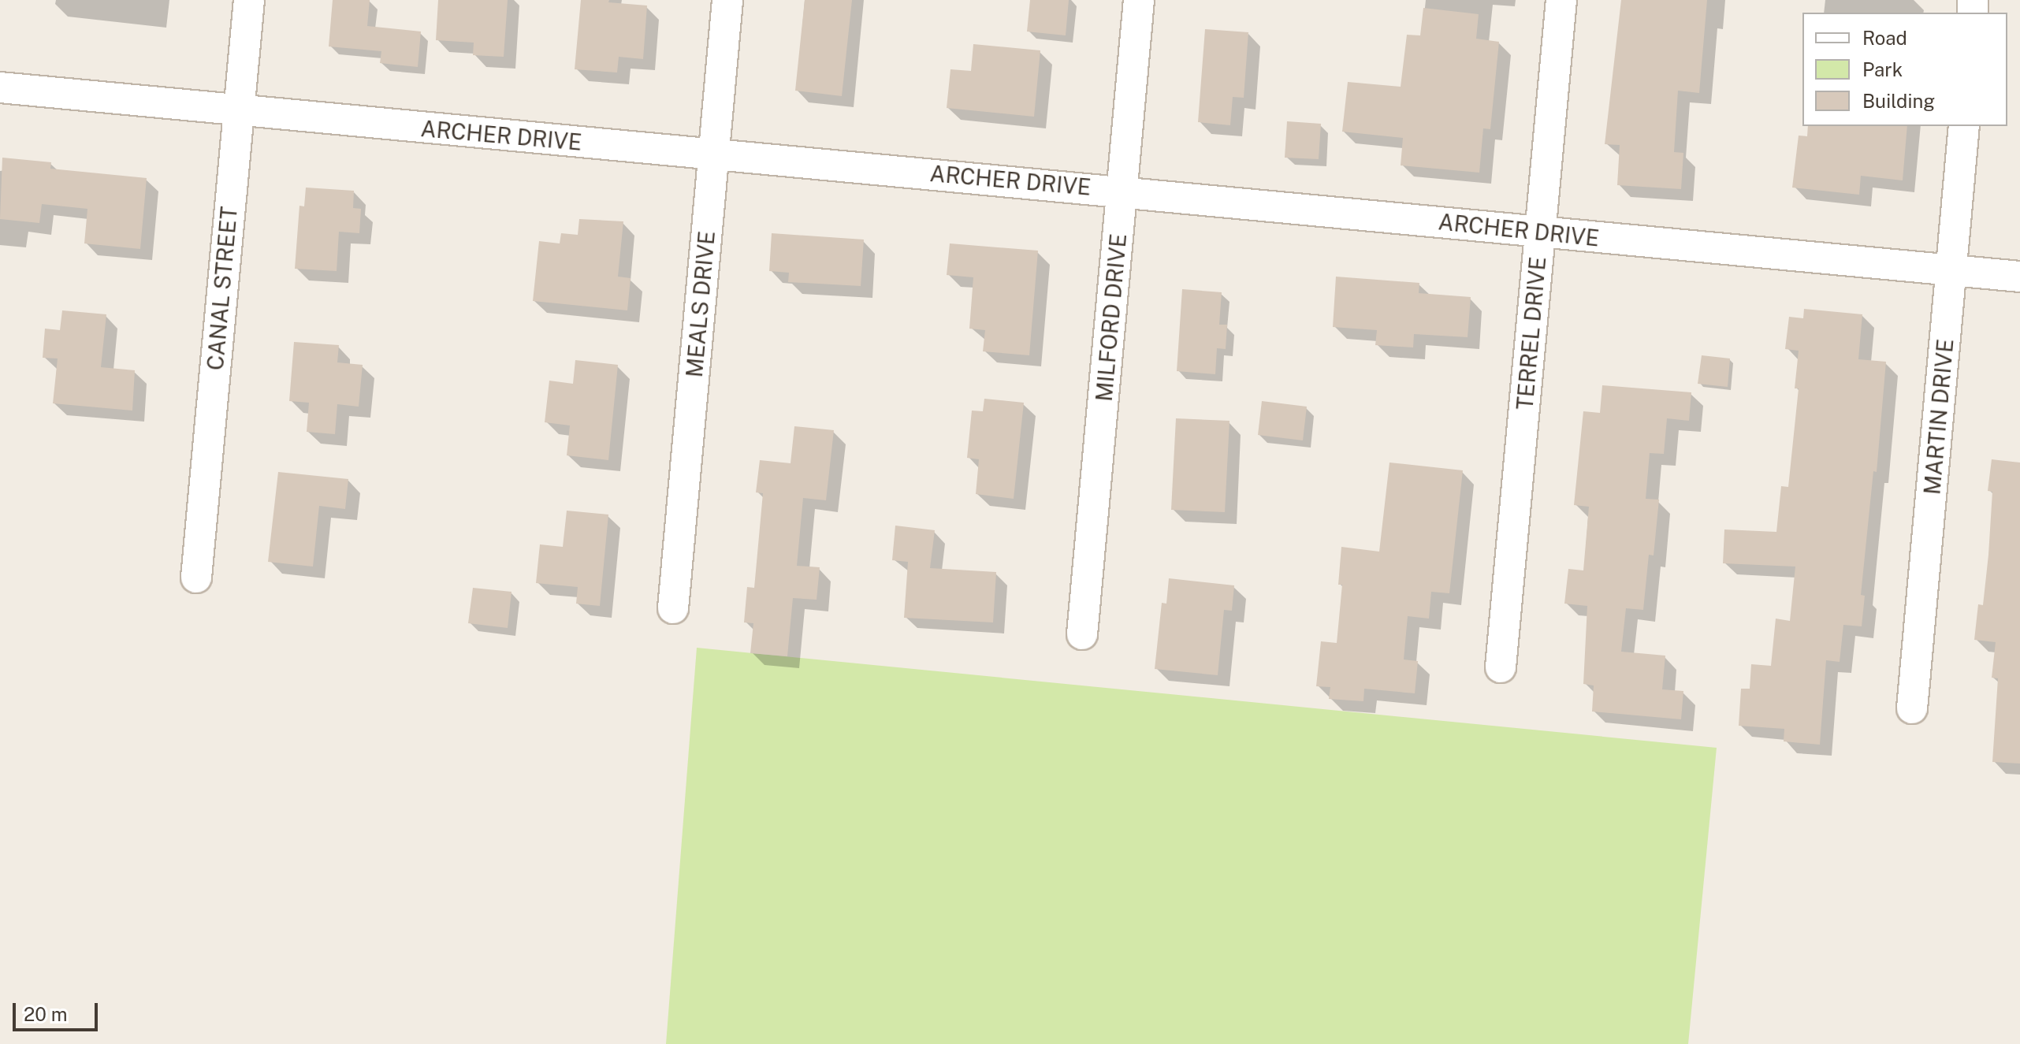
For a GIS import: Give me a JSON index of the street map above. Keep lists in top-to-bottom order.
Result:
{
  "streets": {
    "street": [
      "ARCHER DRIVE",
      "CANAL STREET",
      "MEALS DRIVE",
      "MILFORD DRIVE",
      "TERREL DRIVE",
      "MARTIN DRIVE"
    ]
  },
  "crossings": [
    ["ARCHER DRIVE", "CANAL STREET"],
    ["ARCHER DRIVE", "MEALS DRIVE"],
    ["ARCHER DRIVE", "MILFORD DRIVE"],
    ["ARCHER DRIVE", "TERREL DRIVE"],
    ["ARCHER DRIVE", "MARTIN DRIVE"]
  ],
  "legend": ["Road", "Park", "Building"],
  "scale_bar": "20 m"
}
